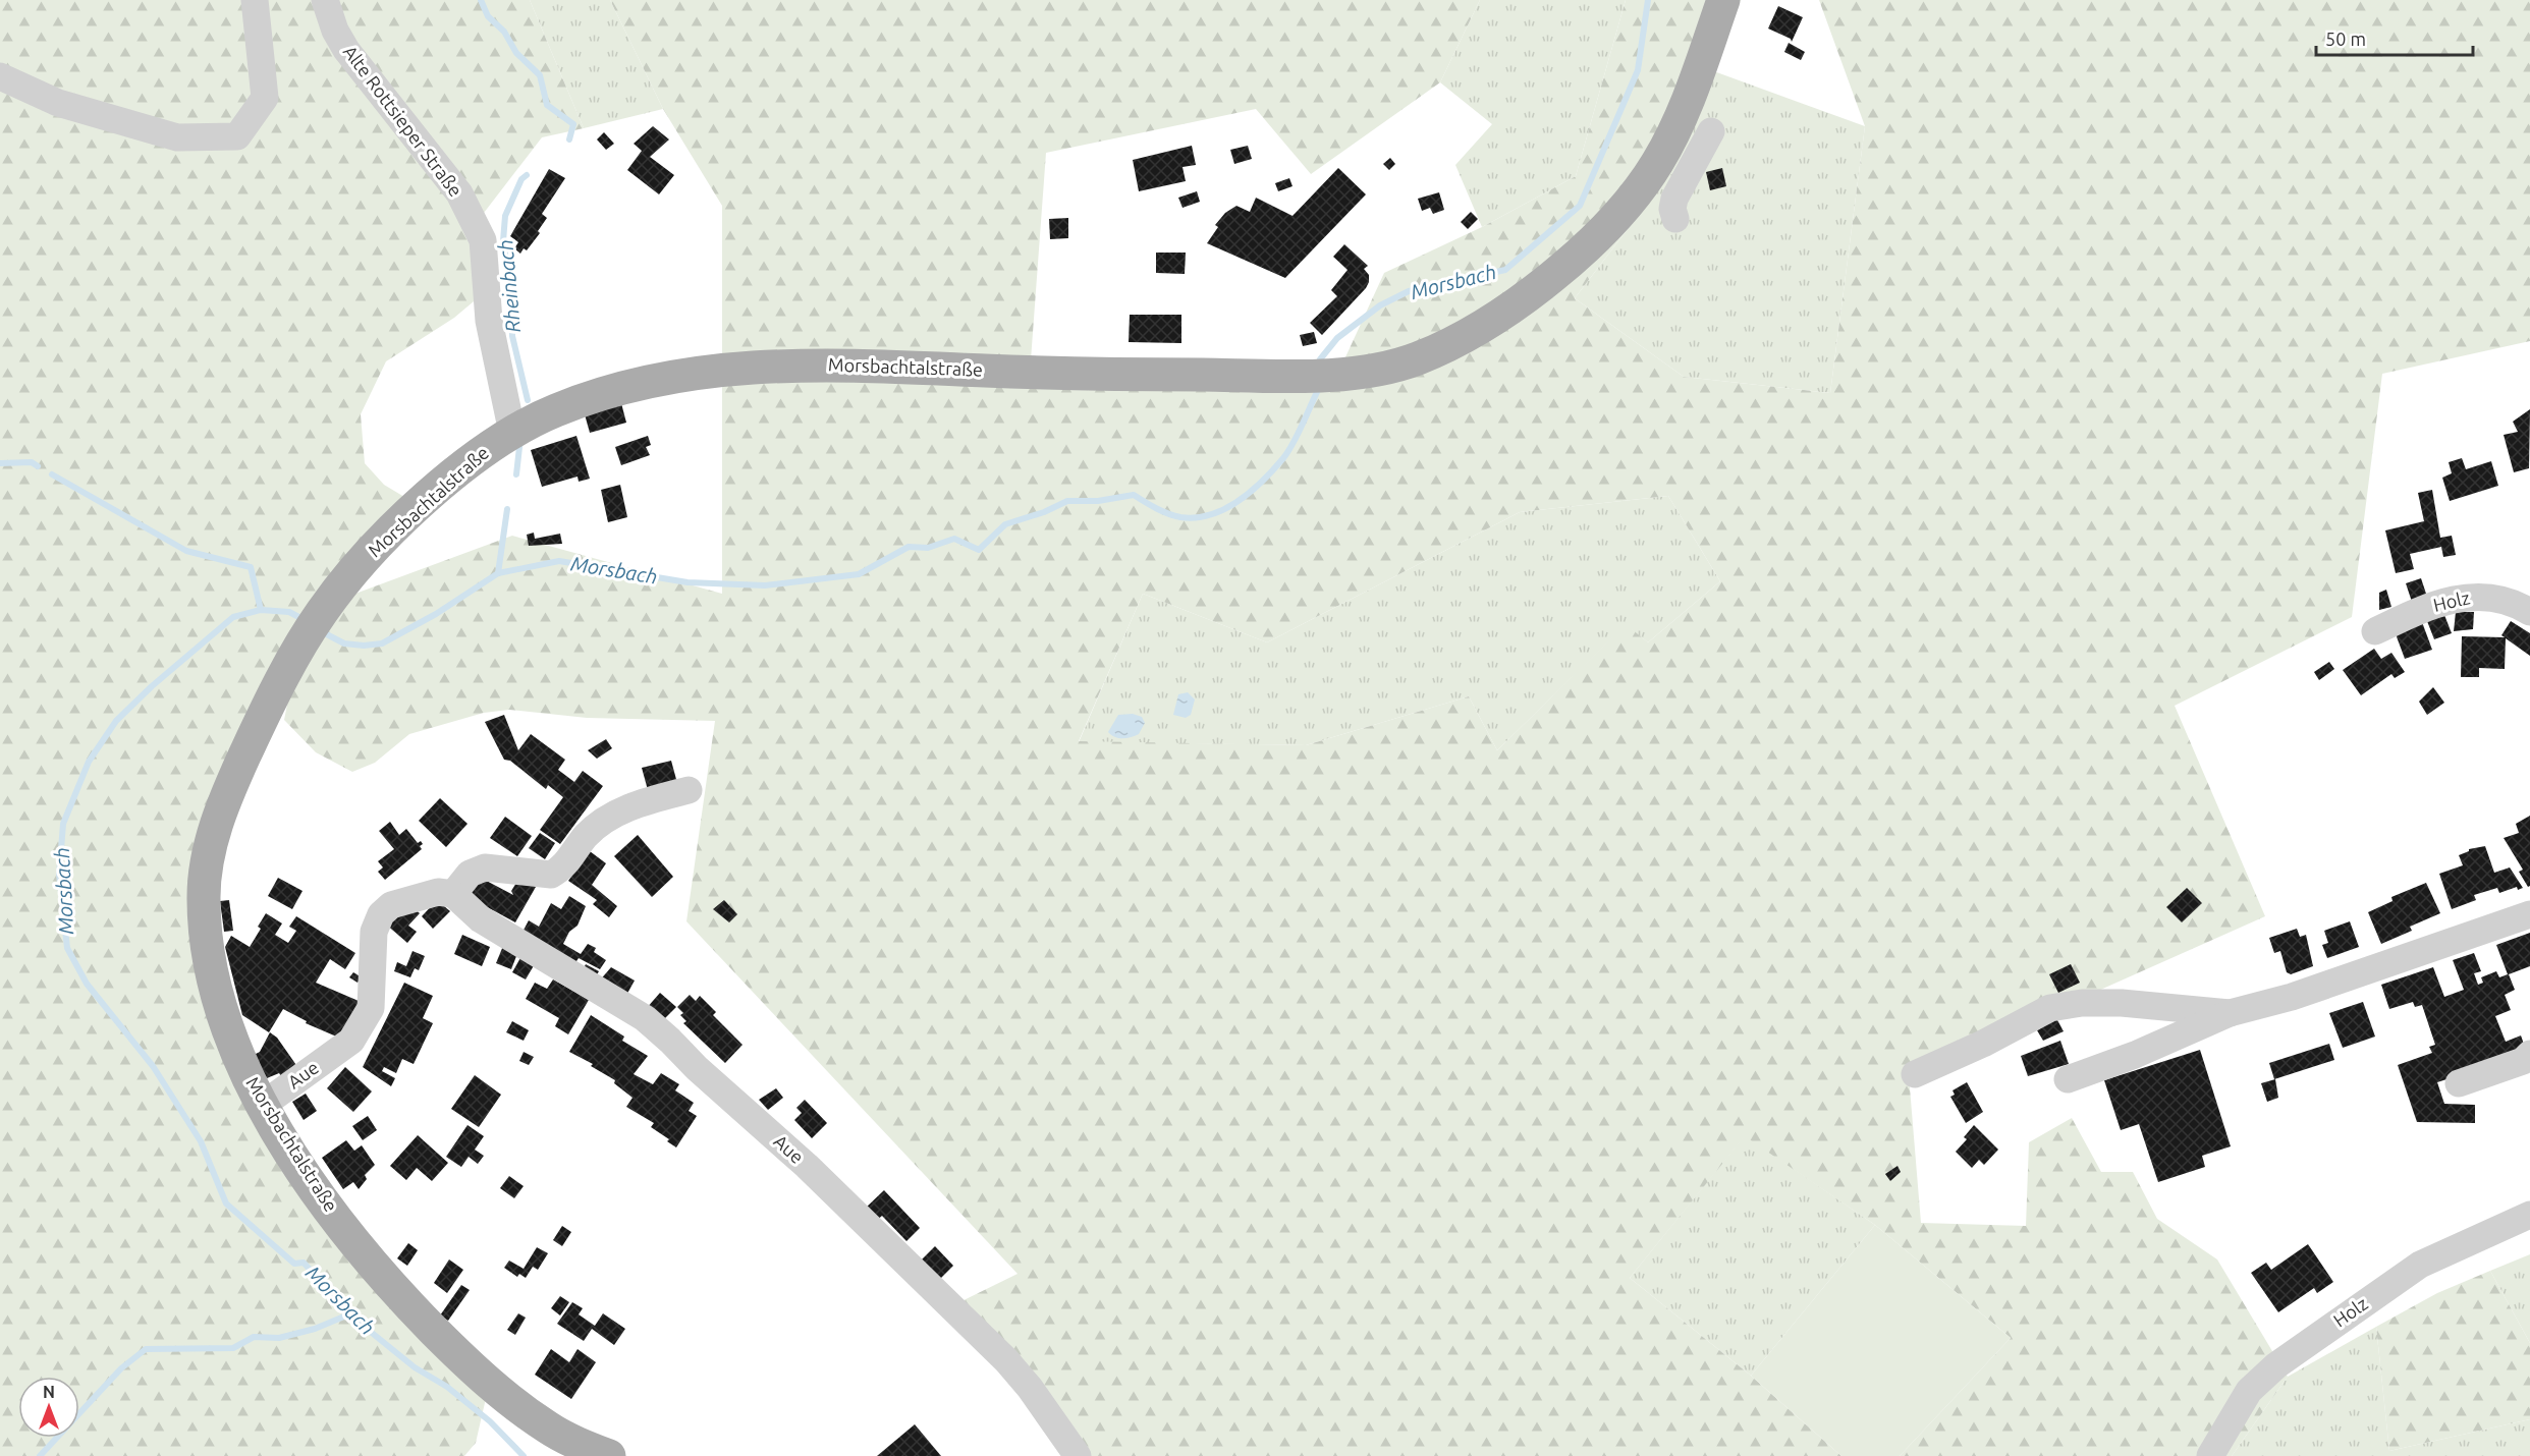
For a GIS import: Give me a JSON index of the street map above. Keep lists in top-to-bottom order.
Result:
{
  "streets": {
    "main road": ["Morsbachtalstraße"],
    "street": ["Alte Rottsieper Straße", "Holz", "Aue"]
  },
  "crossings": [
    ["Alte Rottsieper Straße", "Morsbachtalstraße"],
    ["Morsbachtalstraße", "Aue"]
  ],
  "water": ["Morsbach", "Rheinbach"],
  "scale_bar": "50 m",
  "north": "top"
}
